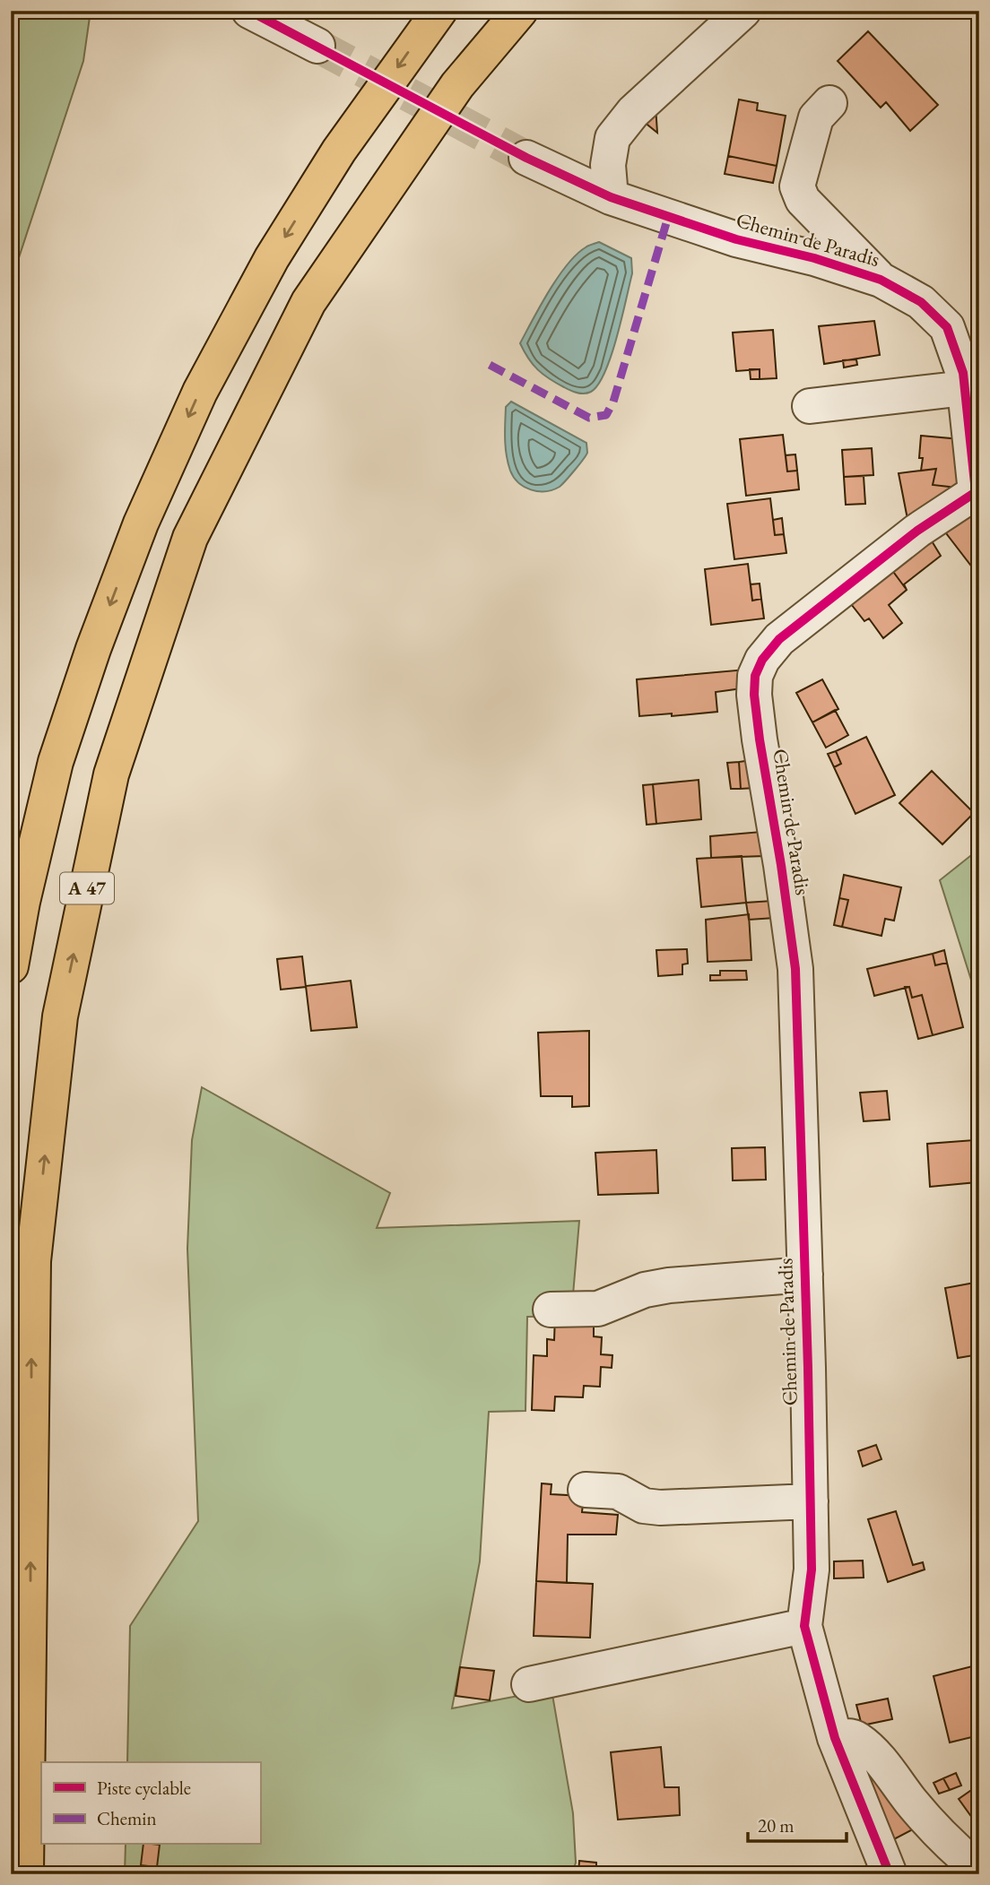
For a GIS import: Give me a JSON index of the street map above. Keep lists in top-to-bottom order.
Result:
{
  "streets": {
    "highway": ["A 47"],
    "street": ["Chemin de Paradis"]
  },
  "legend": ["Piste cyclable", "Chemin"],
  "scale_bar": "20 m"
}
